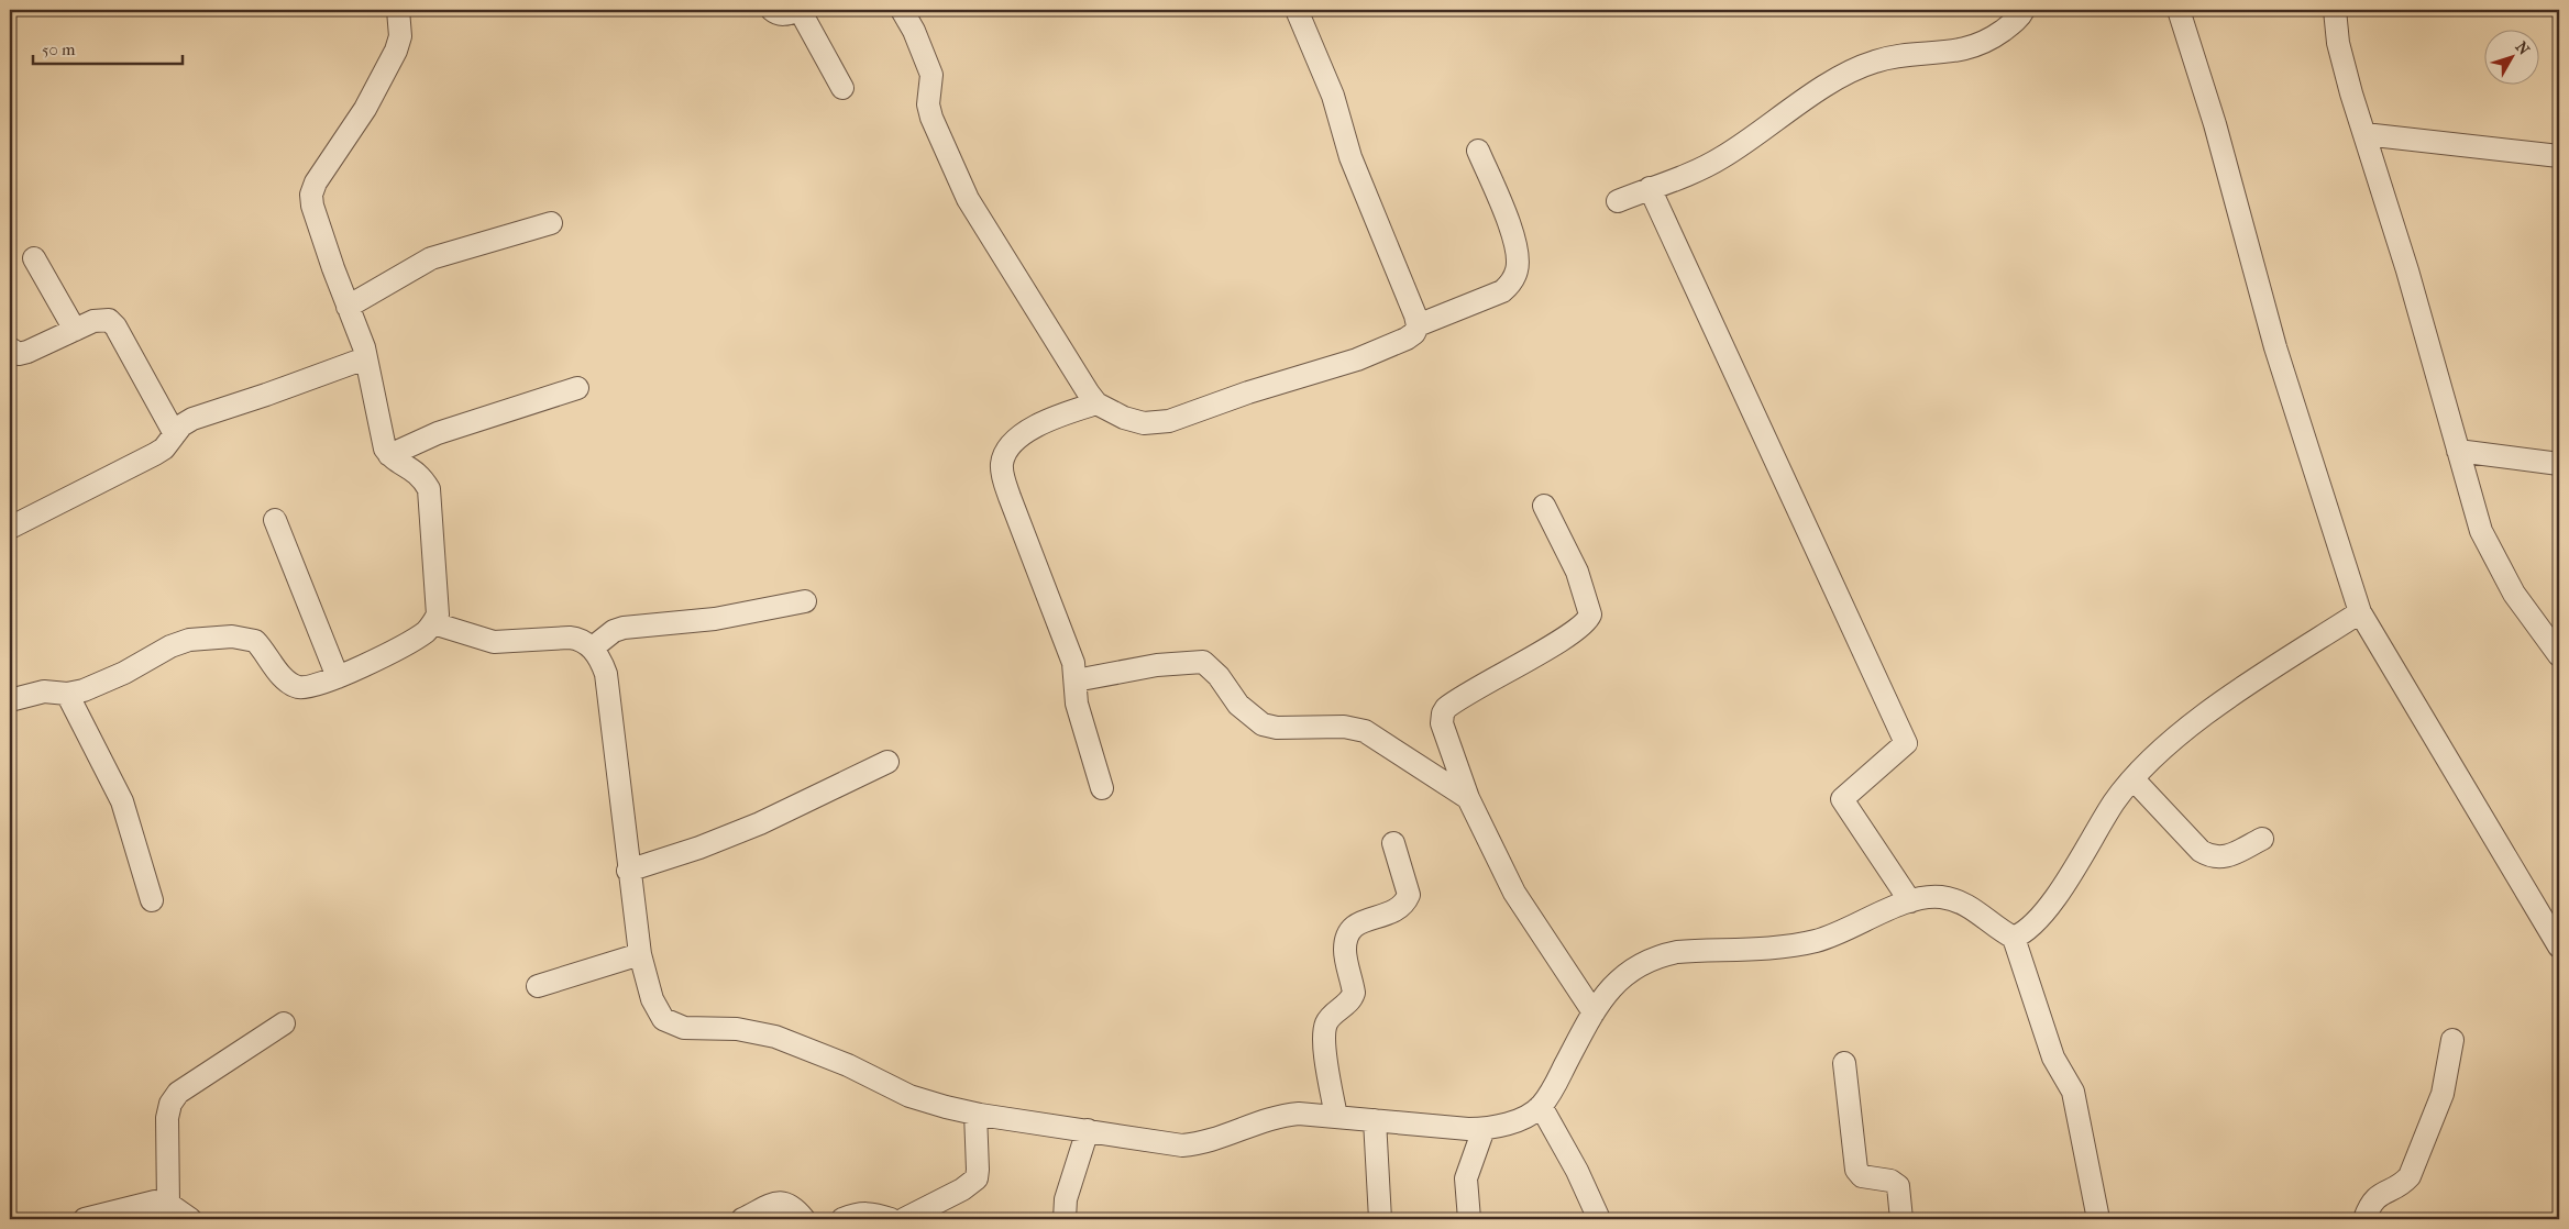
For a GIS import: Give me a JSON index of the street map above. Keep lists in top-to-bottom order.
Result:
{
  "scale_bar": "50 m",
  "north": "top right"
}
